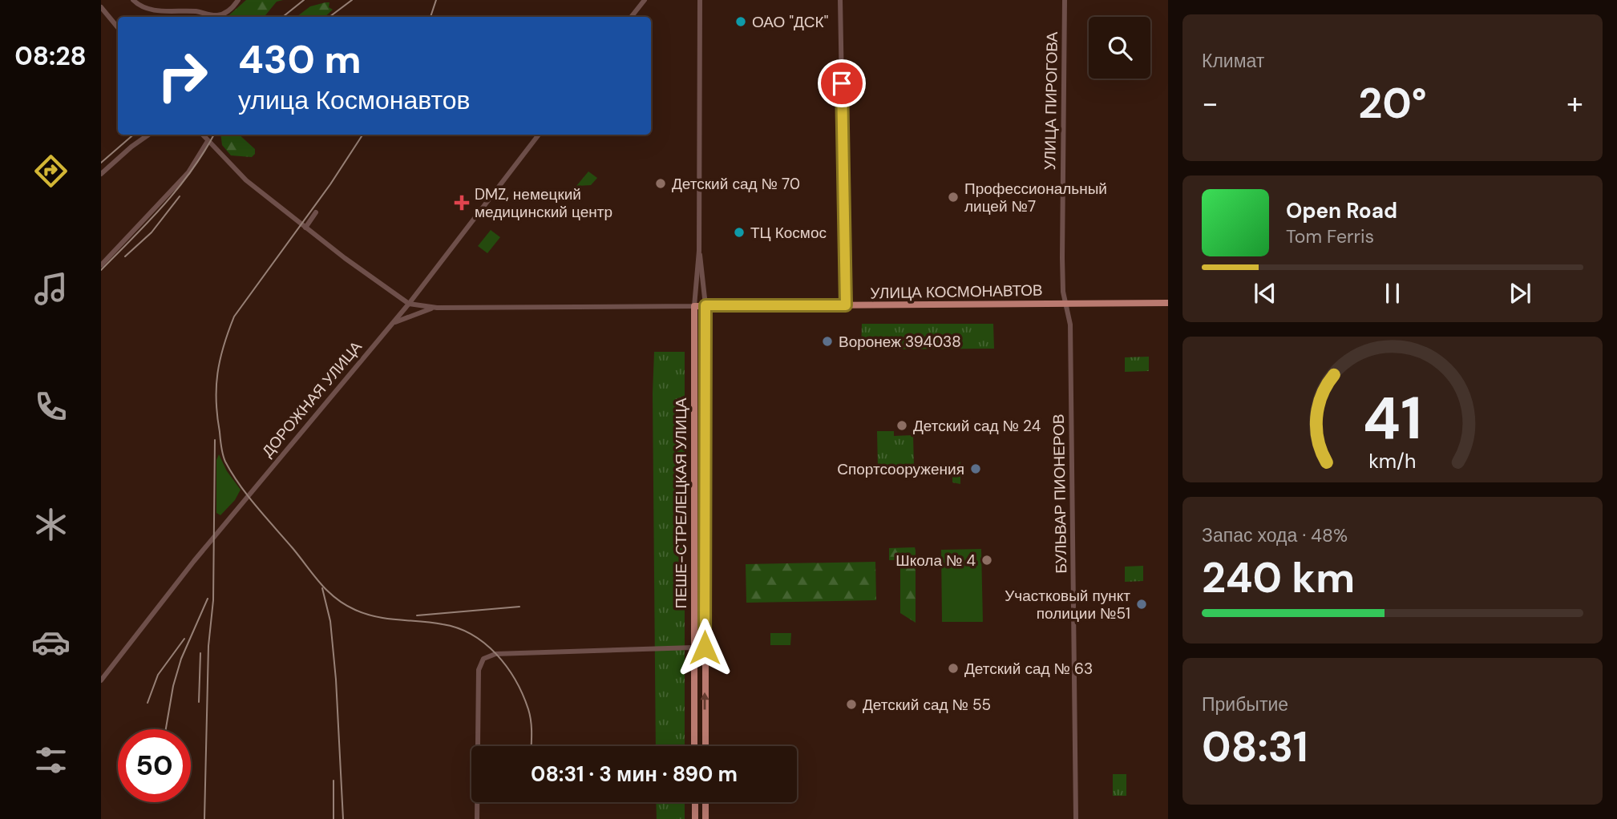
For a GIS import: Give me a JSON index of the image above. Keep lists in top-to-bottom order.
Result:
{
  "streets": {
    "main road": ["УЛИЦА КОСМОНАВТОВ", "ПЕШЕ-СТРЕЛЕЦКАЯ УЛИЦА"],
    "street": ["УЛИЦА ПИРОГОВА", "ДОРОЖНАЯ УЛИЦА", "БУЛЬВАР ПИОНЕРОВ"]
  },
  "crossings": [
    ["УЛИЦА ПИРОГОВА", "УЛИЦА КОСМОНАВТОВ"],
    ["УЛИЦА ПИРОГОВА", "БУЛЬВАР ПИОНЕРОВ"],
    ["УЛИЦА КОСМОНАВТОВ", "ДОРОЖНАЯ УЛИЦА"],
    ["УЛИЦА КОСМОНАВТОВ", "БУЛЬВАР ПИОНЕРОВ"],
    ["УЛИЦА КОСМОНАВТОВ", "ПЕШЕ-СТРЕЛЕЦКАЯ УЛИЦА"]
  ],
  "one_way": ["ПЕШЕ-СТРЕЛЕЦКАЯ УЛИЦА"],
  "places": {
    "other": [
      "ОАО \"ДСК\"",
      "Детский сад № 70",
      "Профессиональный лицей №7",
      "ТЦ Космос",
      "Воронеж 394038",
      "Детский сад № 24",
      "Спортсооружения",
      "Школа № 4",
      "Участковый пункт полиции №51",
      "Детский сад № 63",
      "Детский сад № 55"
    ],
    "health": ["DMZ, немецкий медицинский центр"]
  },
  "page": {
    "tabs": "08:28",
    "tile": [
      "Климат",
      ["Запас хода · 48%", "240 km"],
      ["Прибытие", "08:31"]
    ],
    "turn": ["430 m", "улица Космонавтов"],
    "heat": ["−", "20°", "+"],
    "song": ["Open Road", "Tom Ferris"],
    "limit": "50",
    "trip": "08:31 · 3 мин · 890 m",
    "gauge": ["41", "km/h"]
  }
}
